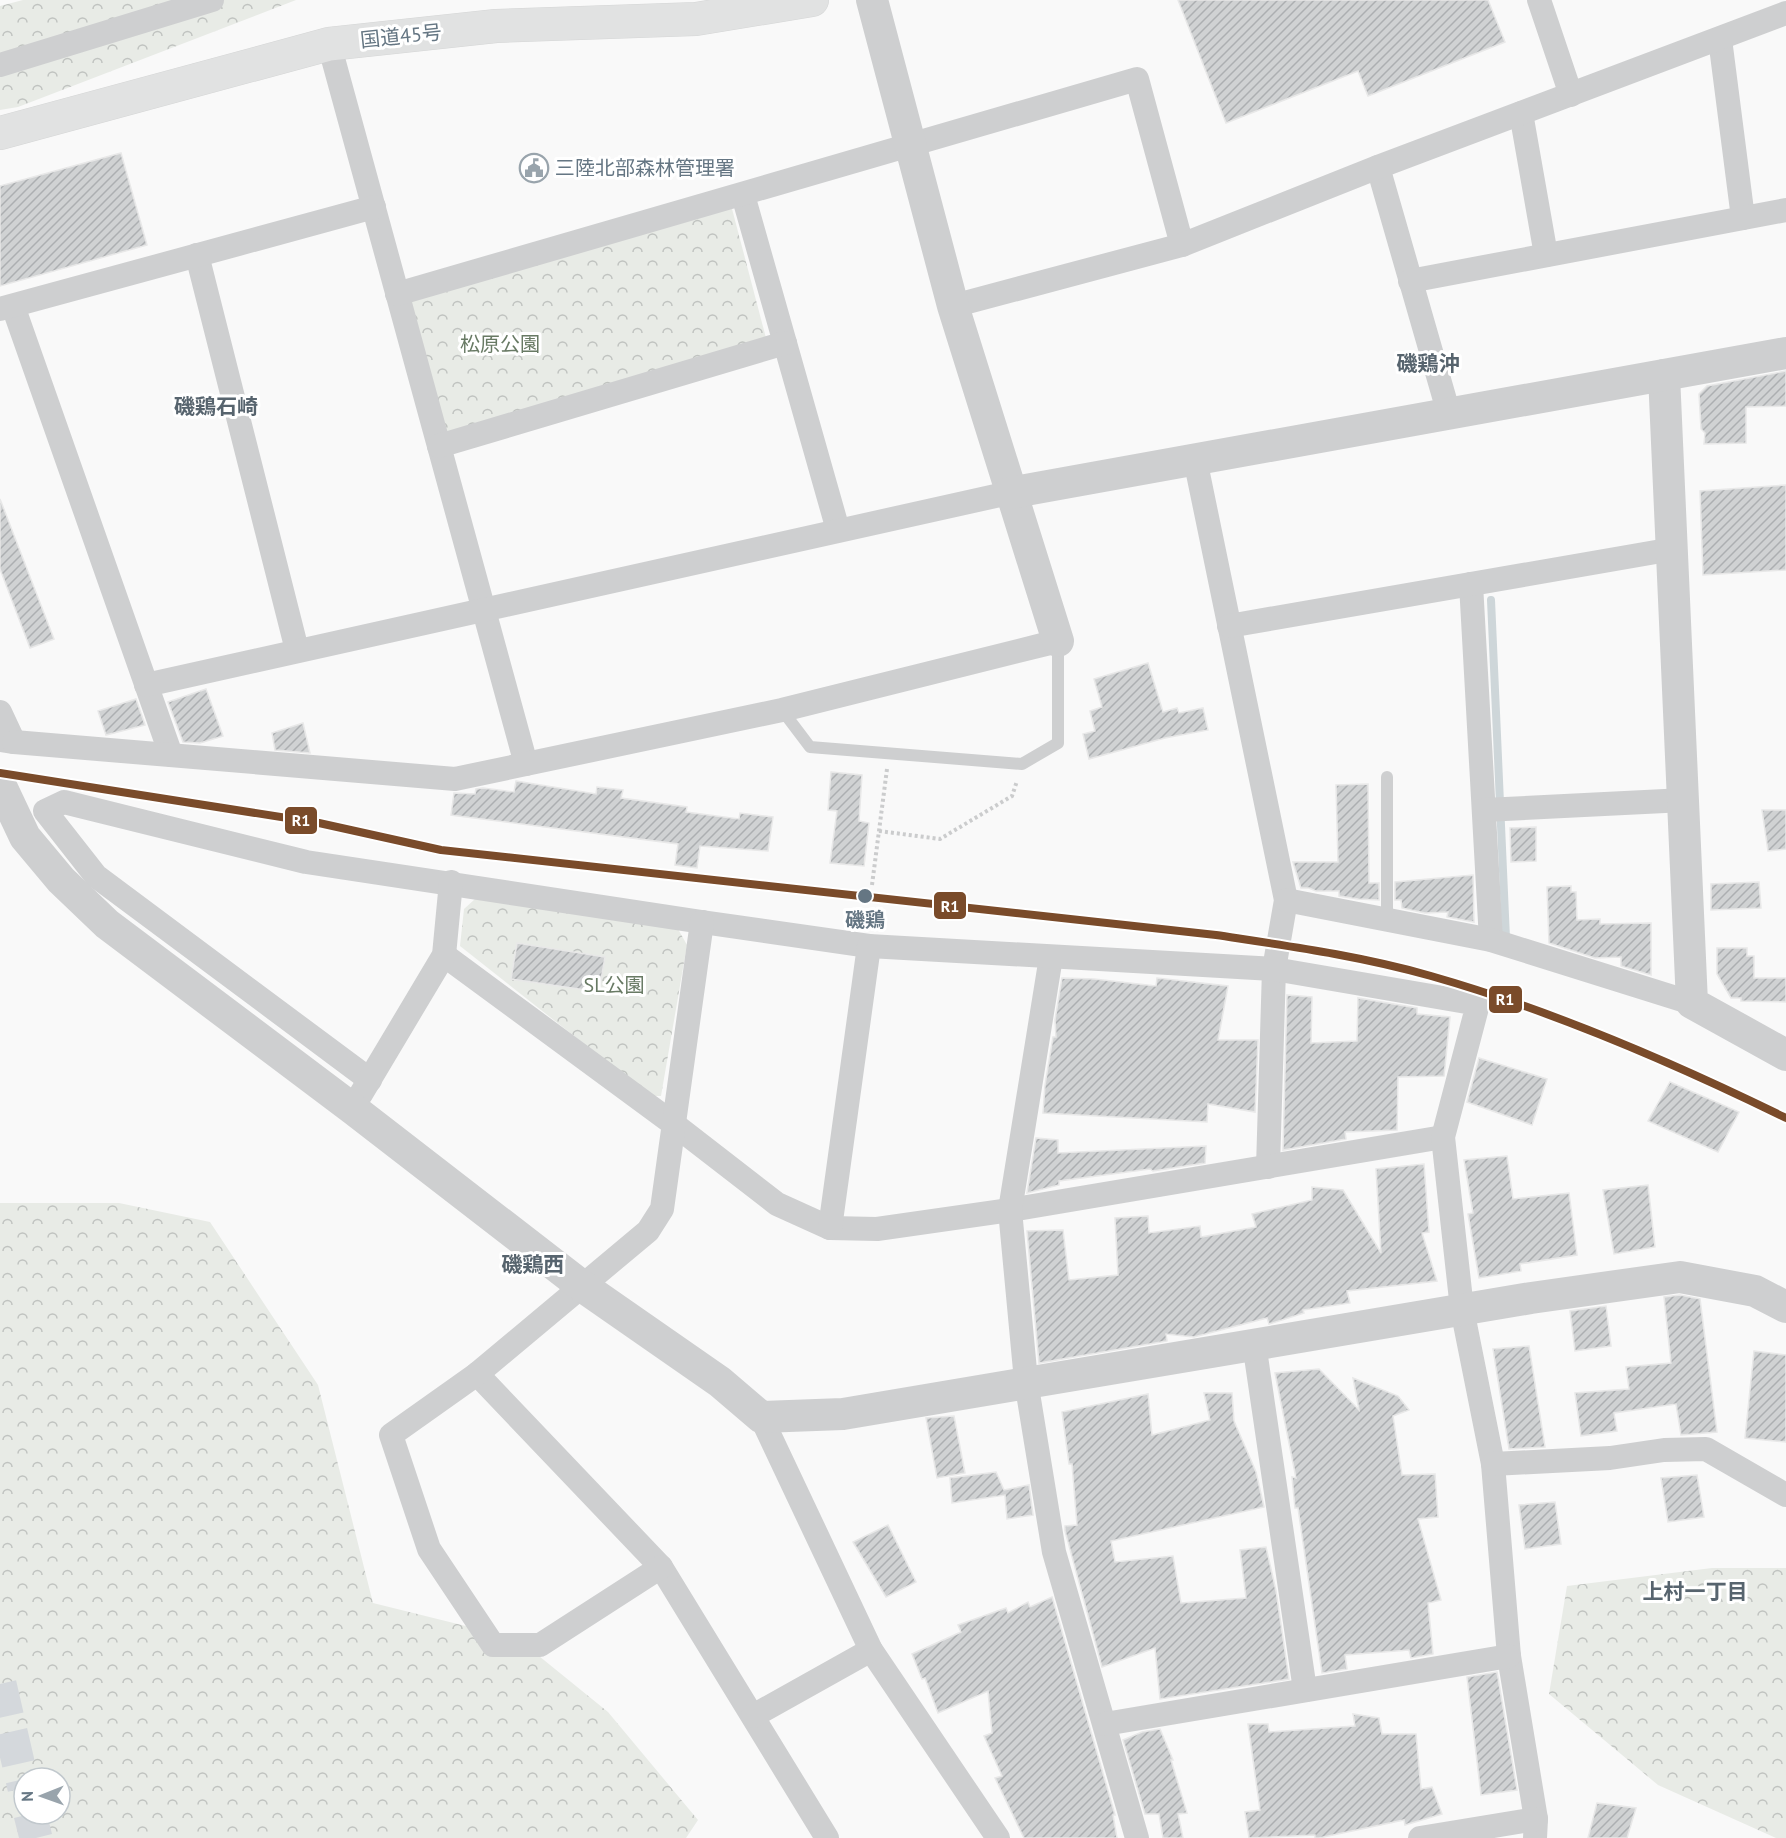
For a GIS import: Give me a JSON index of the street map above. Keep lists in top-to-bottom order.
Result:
{
  "streets": {
    "highway": ["国道45号"]
  },
  "districts": [
    "磯鶏沖",
    "磯鶏石崎",
    "磯鶏西",
    "上村一丁目"
  ],
  "parks": ["松原公園", "SL公園"],
  "places": {
    "public building": ["三陸北部森林管理署"],
    "other": ["磯鶏"]
  },
  "lines": ["transit line R1"],
  "north": "left"
}
